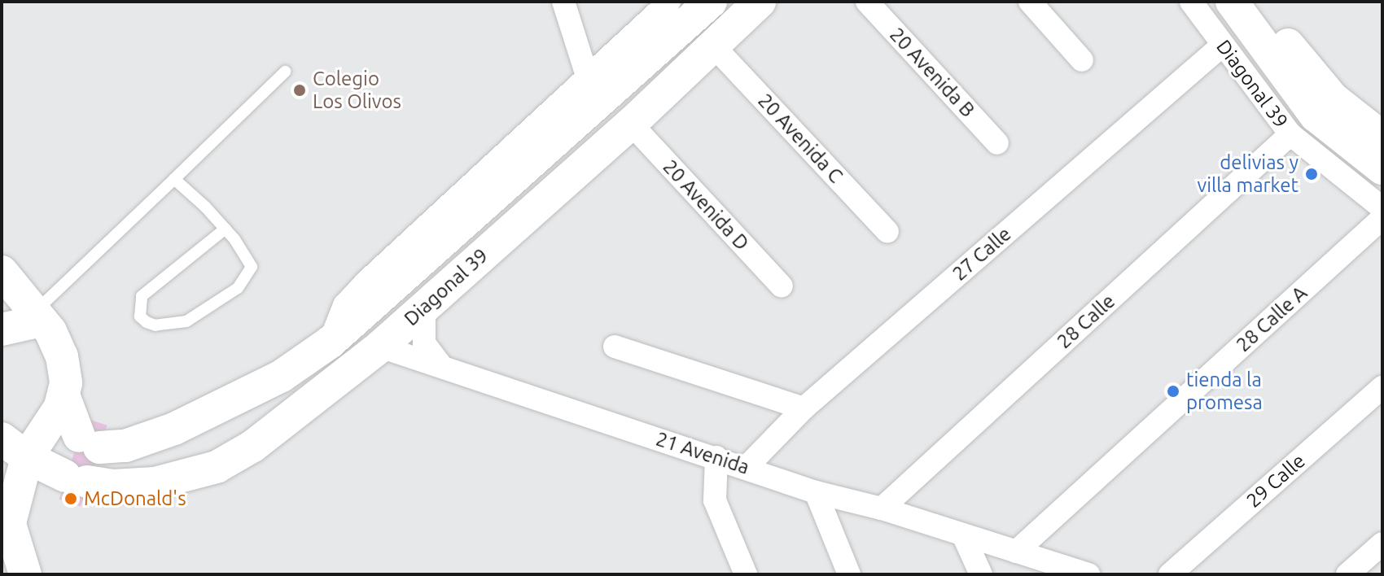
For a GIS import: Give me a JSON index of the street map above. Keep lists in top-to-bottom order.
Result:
{
  "streets": {
    "street": [
      "20 Avenida B",
      "Diagonal 39",
      "20 Avenida C",
      "20 Avenida D",
      "27 Calle",
      "28 Calle A",
      "28 Calle",
      "21 Avenida",
      "29 Calle"
    ]
  },
  "crossings": [
    ["Diagonal 39", "20 Avenida C"],
    ["Diagonal 39", "20 Avenida D"],
    ["Diagonal 39", "27 Calle"],
    ["Diagonal 39", "28 Calle"],
    ["Diagonal 39", "21 Avenida"],
    ["27 Calle", "21 Avenida"],
    ["28 Calle A", "21 Avenida"],
    ["28 Calle", "21 Avenida"]
  ],
  "places": [
    "Colegio Los Olivos",
    "delivias y villa market",
    "tienda la promesa",
    "McDonald's"
  ]
}
